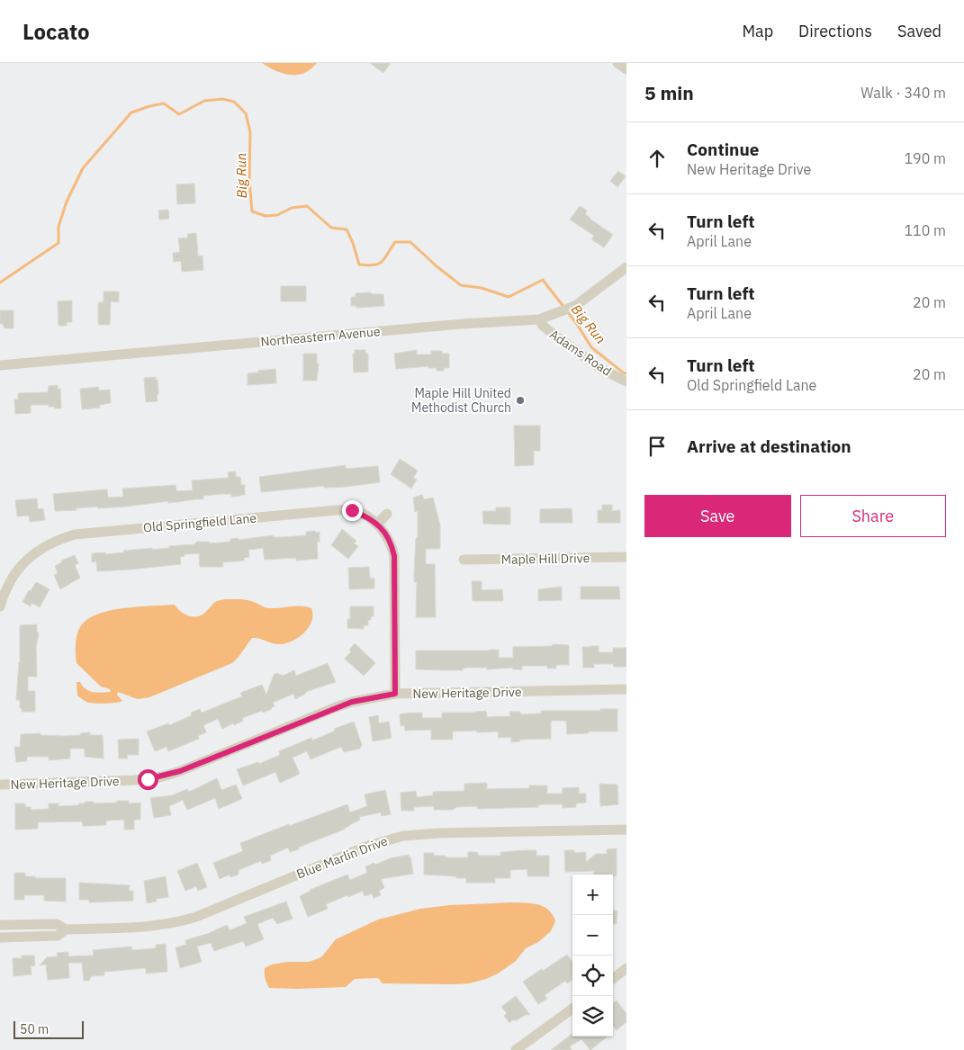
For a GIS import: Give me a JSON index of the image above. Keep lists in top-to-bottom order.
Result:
{
  "streets": {
    "street": [
      "Northeastern Avenue",
      "Adams Road",
      "Old Springfield Lane",
      "Maple Hill Drive",
      "New Heritage Drive",
      "Blue Marlin Drive"
    ]
  },
  "crossings": [
    ["Northeastern Avenue", "Adams Road"]
  ],
  "water": ["Big Run"],
  "places": ["Maple Hill United Methodist Church"],
  "scale_bar": "50 m",
  "page": {
    "header": "Locato",
    "nav": ["Map", "Directions", "Saved"],
    "heading": ["5 min", "Walk · 340 m"],
    "list": [
      ["Continue", "New Heritage Drive", "190 m"],
      ["Turn left", "April Lane", "110 m"],
      ["Turn left", "April Lane", "20 m"],
      ["Turn left", "Old Springfield Lane", "20 m"],
      "Arrive at destination"
    ],
    "buttons": ["Save", "Share"],
    "map_buttons": ["+", "−"],
    "scale": "50 m"
  }
}
